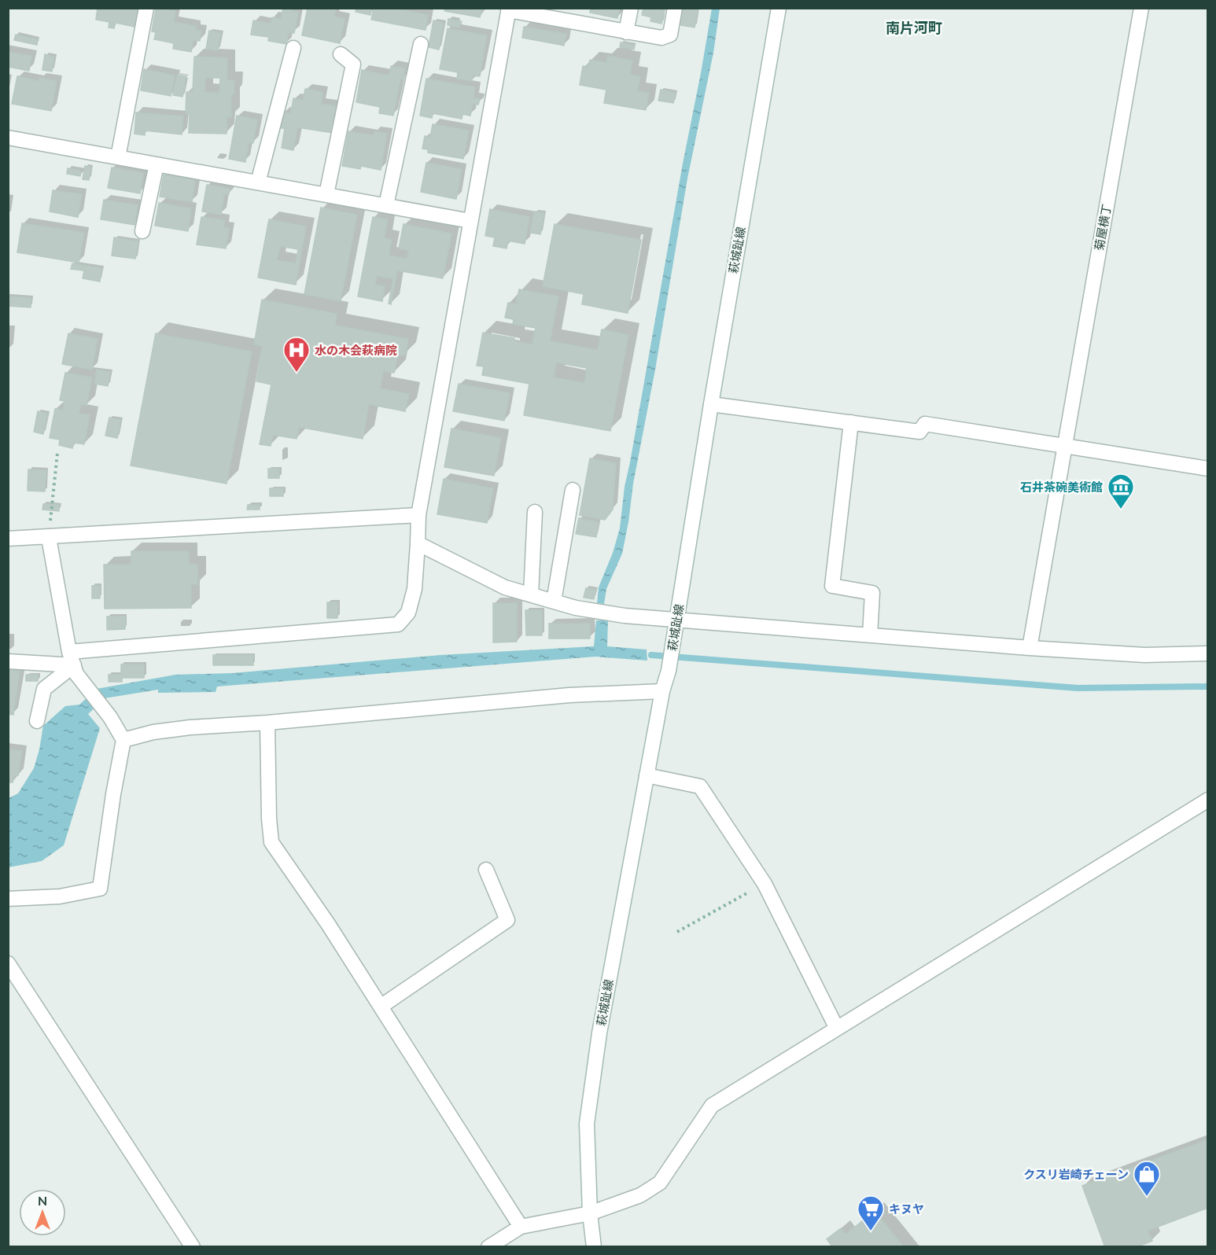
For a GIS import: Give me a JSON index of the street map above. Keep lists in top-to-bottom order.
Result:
{
  "streets": {
    "street": ["菊屋横丁", "萩城趾線"]
  },
  "districts": ["南片河町"],
  "places": {
    "hospital": ["水の木会萩病院"],
    "museum": ["石井茶碗美術館"],
    "shop": ["クスリ岩崎チェーン"],
    "supermarket": ["キヌヤ"]
  },
  "north": "top"
}
